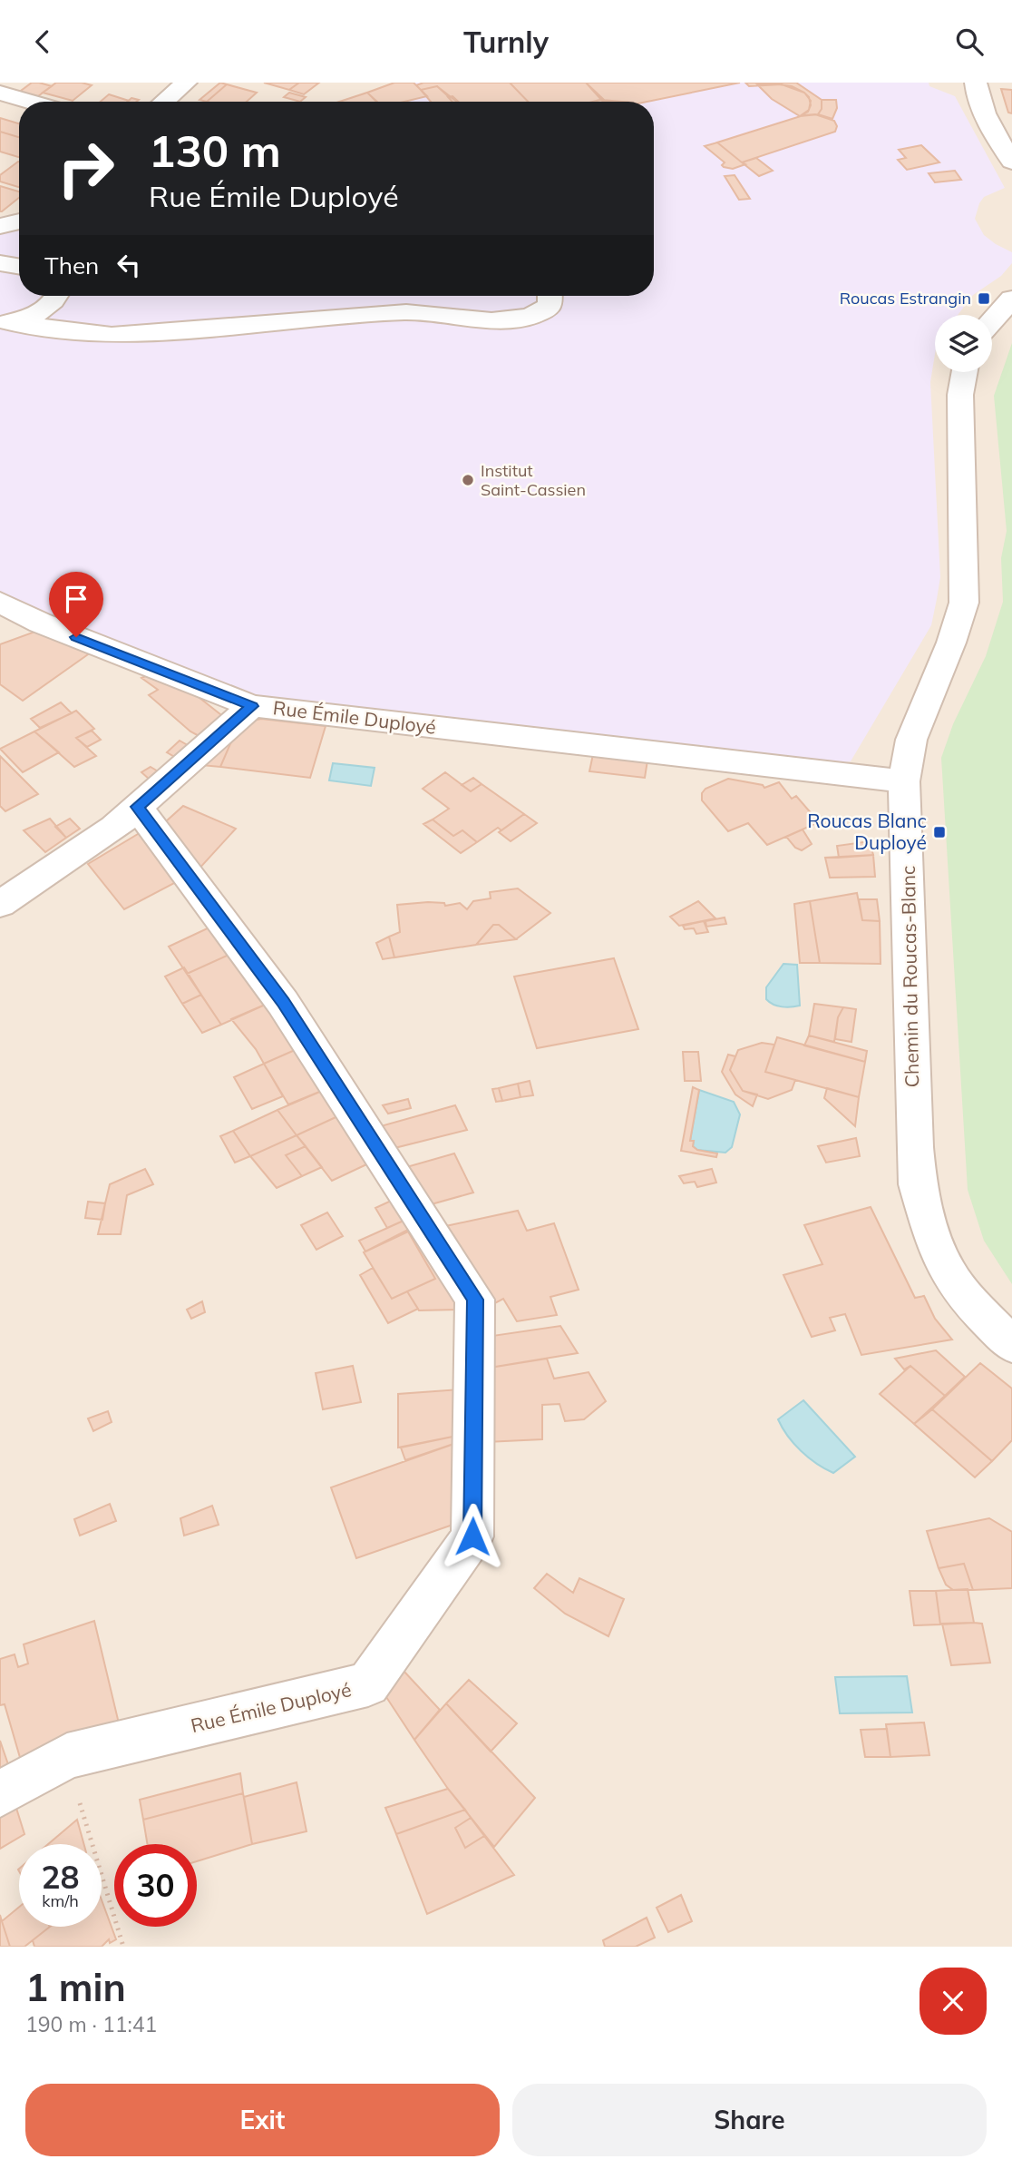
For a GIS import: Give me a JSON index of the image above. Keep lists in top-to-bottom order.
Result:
{
  "streets": {
    "street": ["Rue Émile Duployé", "Chemin du Roucas-Blanc"]
  },
  "crossings": [
    ["Rue Émile Duployé", "Chemin du Roucas-Blanc"]
  ],
  "places": {
    "transit": ["Roucas Estrangin", "Roucas Blanc Duployé"],
    "other": ["Institut Saint-Cassien"]
  },
  "page": {
    "header": "Turnly",
    "turn": ["130 m", "Rue Émile Duployé"],
    "then": "Then",
    "speed": "28 km/h",
    "limit": "30",
    "heading": ["1 min", "190 m · 11:41"],
    "buttons": ["Exit", "Share"]
  }
}
